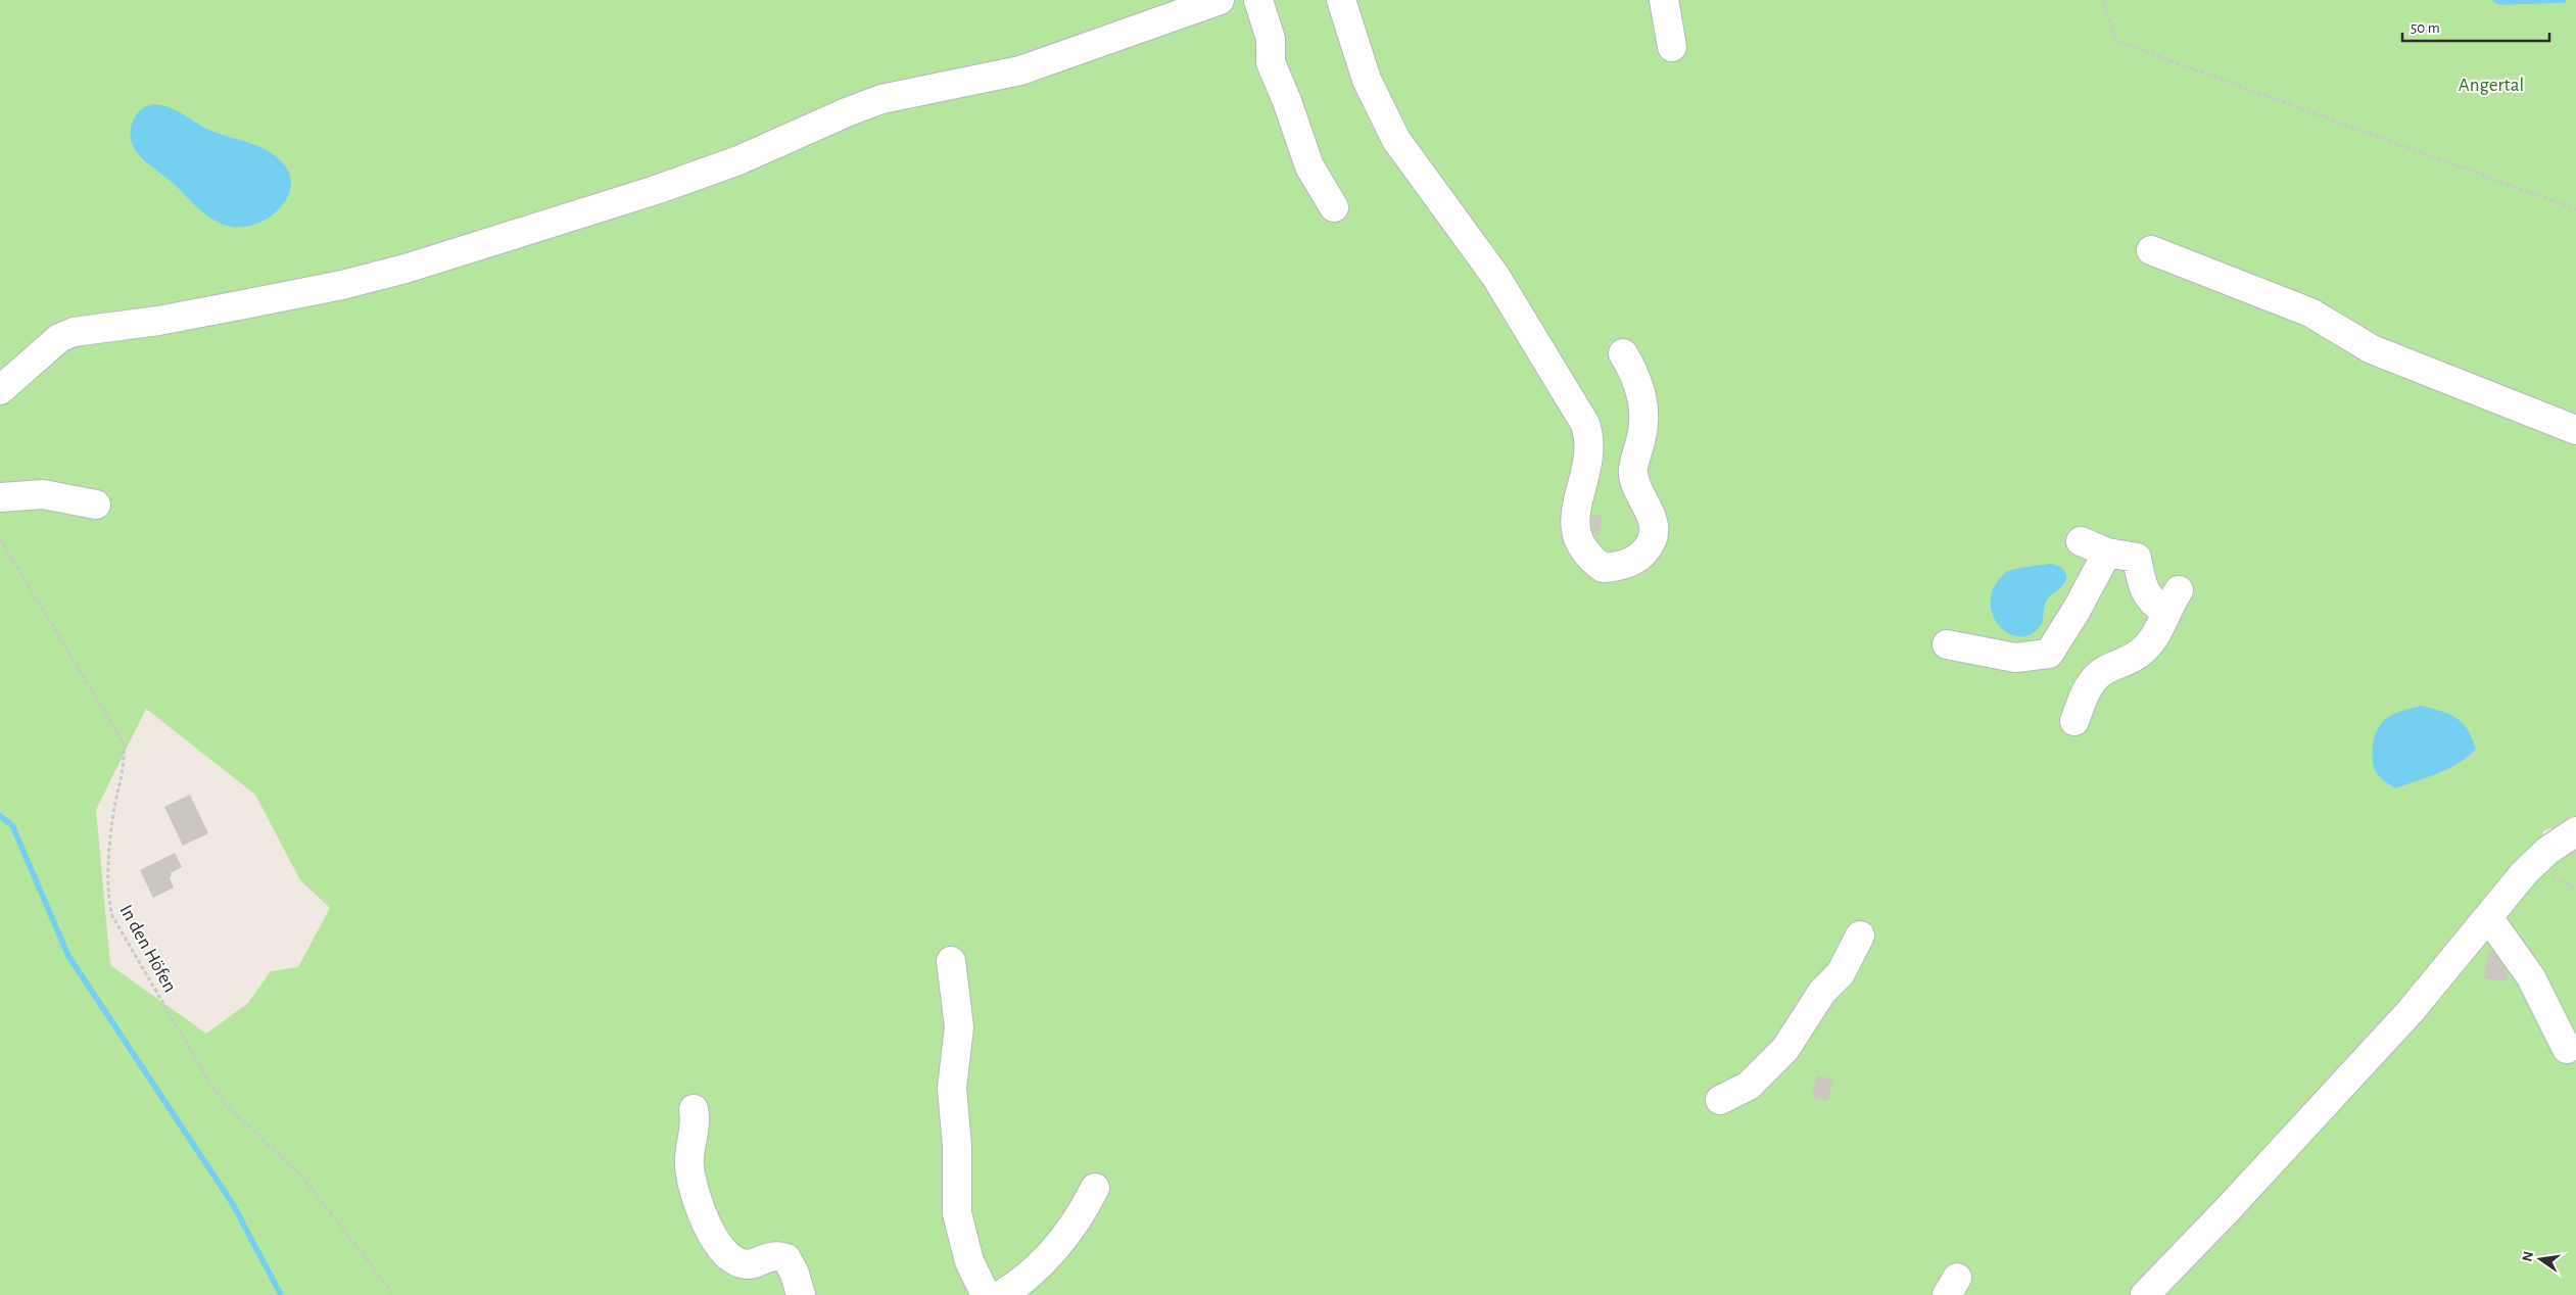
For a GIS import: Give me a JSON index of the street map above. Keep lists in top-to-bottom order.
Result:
{
  "streets": {
    "path": ["In den Höfen"]
  },
  "parks": ["Angertal"],
  "scale_bar": "50 m",
  "north": "left"
}
